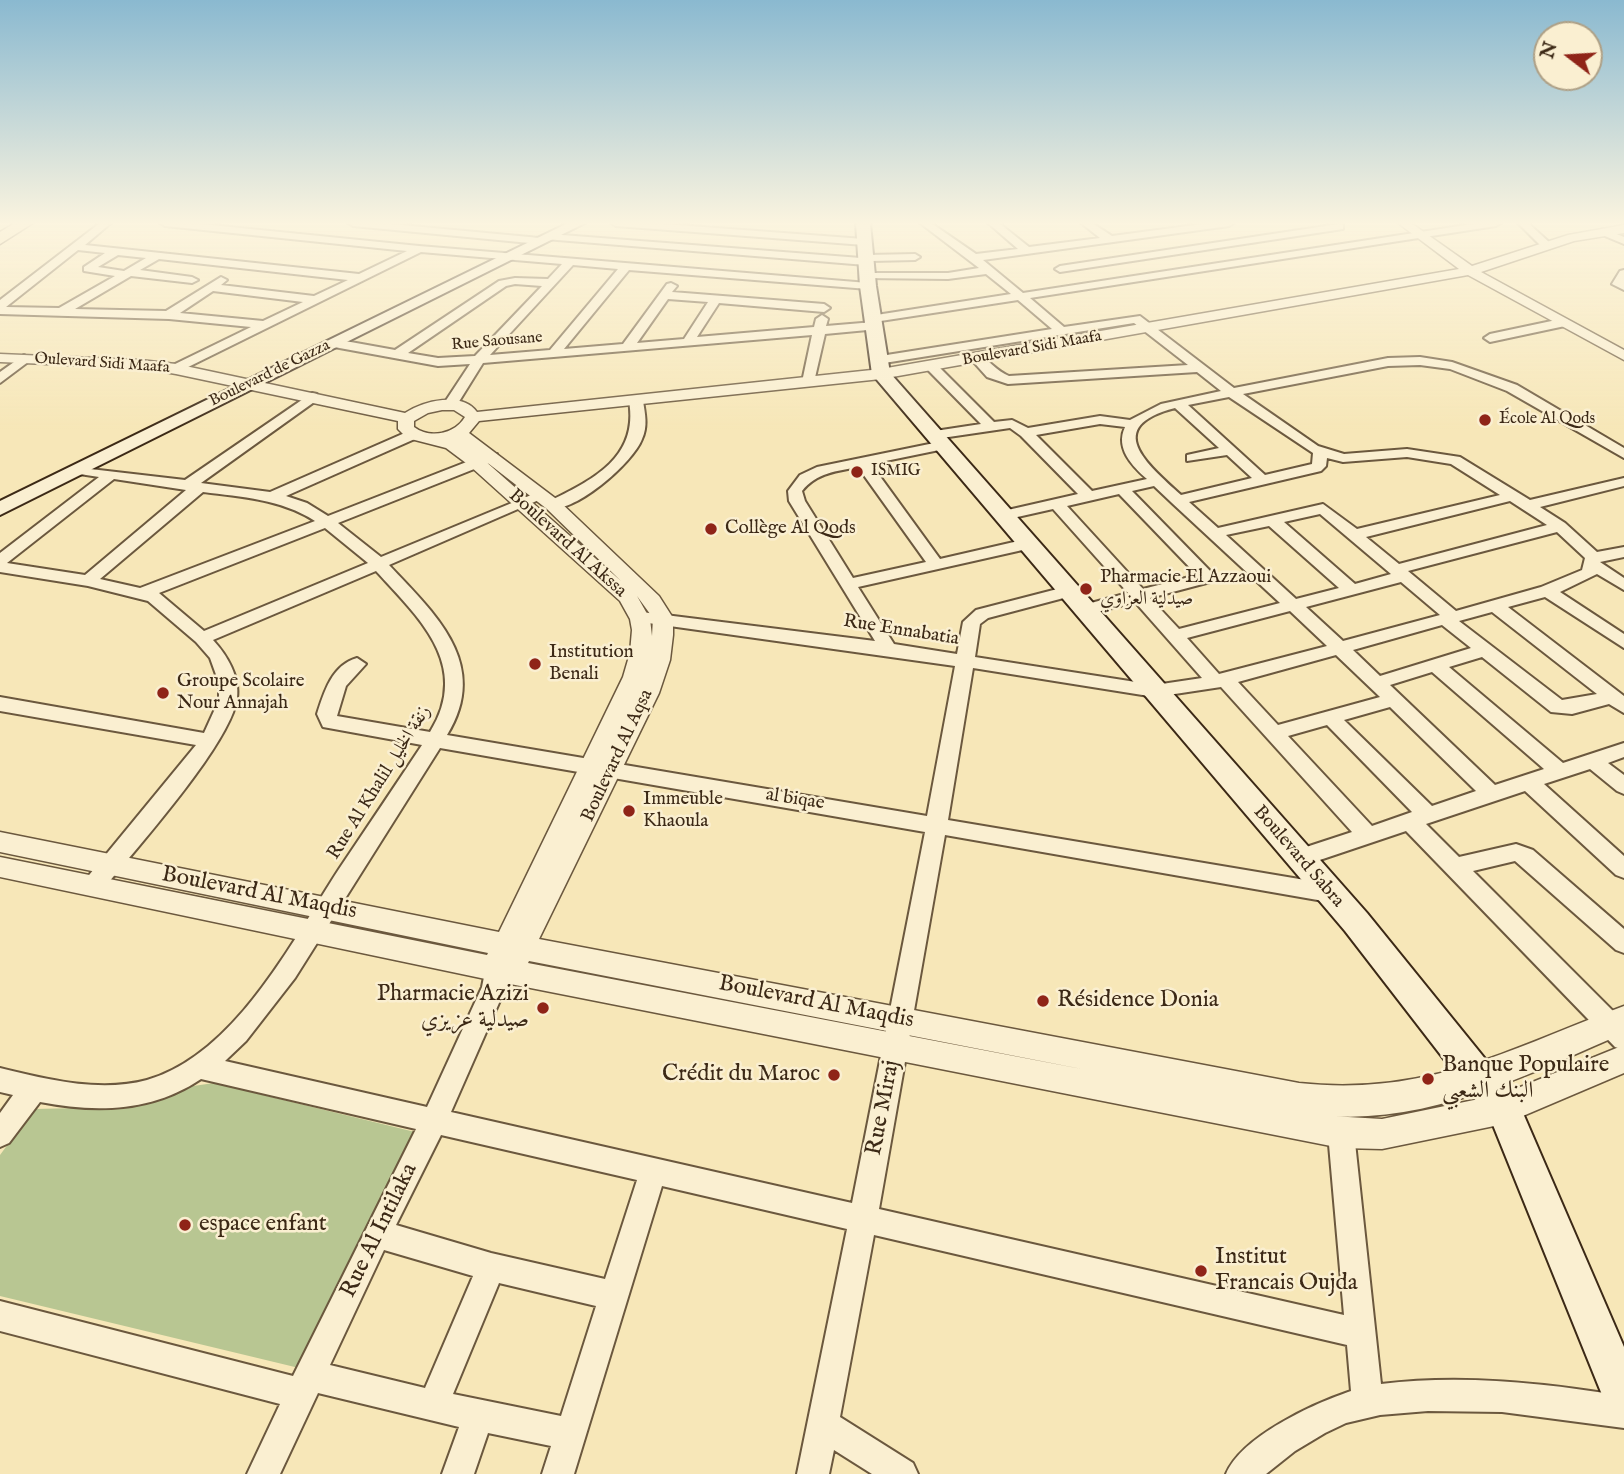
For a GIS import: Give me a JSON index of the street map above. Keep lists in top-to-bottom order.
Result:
{
  "streets": {
    "main road": ["Boulevard de Gazza", "Boulevard Sabra"],
    "street": [
      "Rue Saousane",
      "Boulevard Sidi Maafa",
      "Oulevard Sidi Maafa",
      "Boulevard Al Akssa",
      "Rue Ennabatia",
      "Rue Al Khalil زنقة الخليل",
      "al biqae",
      "Boulevard Al Maqdis",
      "Rue Miraj",
      "Rue Al Intilaka"
    ]
  },
  "crossings": [
    ["Rue Saousane", "Boulevard de Gazza"],
    ["Boulevard Sidi Maafa", "Boulevard Sabra"],
    ["Oulevard Sidi Maafa", "Boulevard de Gazza"],
    ["Boulevard de Gazza", "Rue Al Khalil زنقة الخليل"],
    ["Boulevard Al Akssa", "Rue Ennabatia"],
    ["Boulevard Al Akssa", "al biqae"],
    ["Boulevard Al Akssa", "Boulevard Al Maqdis"],
    ["Boulevard Al Akssa", "Rue Al Intilaka"],
    ["Rue Ennabatia", "Boulevard Sabra"],
    ["Rue Ennabatia", "Rue Miraj"],
    ["Rue Al Khalil زنقة الخليل", "al biqae"],
    ["Rue Al Khalil زنقة الخليل", "Boulevard Al Maqdis"],
    ["al biqae", "Boulevard Sabra"],
    ["al biqae", "Rue Miraj"],
    ["Boulevard Sabra", "Boulevard Al Maqdis"],
    ["Boulevard Sabra", "Rue Miraj"],
    ["Boulevard Al Maqdis", "Rue Miraj"],
    ["Boulevard Al Maqdis", "Rue Al Intilaka"]
  ],
  "places": [
    "École Al Qods",
    "ISMIG",
    "Collège Al Qods",
    "Pharmacie El Azzaoui صيدلية العزاوي",
    "Institution Benali",
    "Groupe Scolaire Nour Annajah",
    "Immeuble Khaoula",
    "Résidence Donia",
    "Pharmacie Azizi صيدلية عزيزي",
    "Crédit du Maroc",
    "Banque Populaire البنك الشعبي",
    "espace enfant",
    "Institut Francais Oujda"
  ],
  "north": "left"
}
